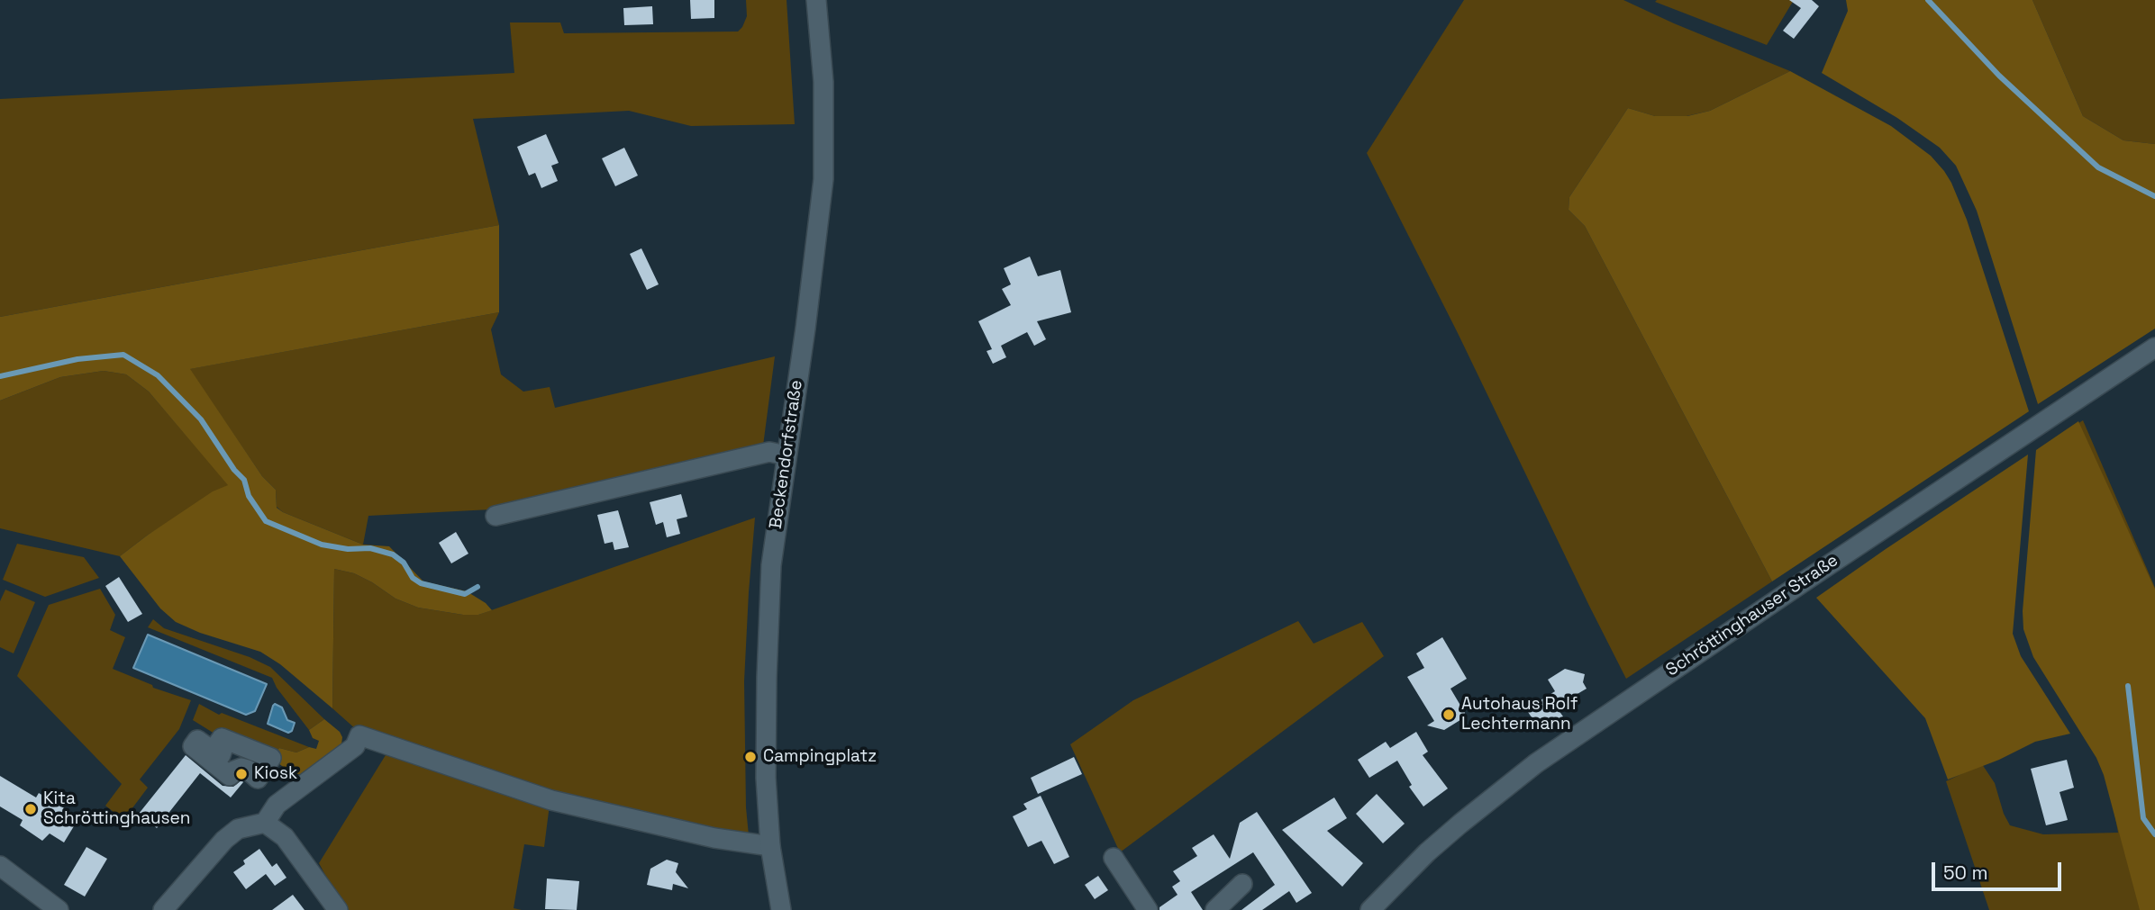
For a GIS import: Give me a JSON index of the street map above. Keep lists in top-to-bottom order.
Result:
{
  "streets": {
    "street": ["Beckendorfstraße", "Schröttinghauser Straße"]
  },
  "places": [
    "Autohaus Rolf Lechtermann",
    "Campingplatz",
    "Kiosk",
    "Kita Schröttinghausen"
  ],
  "scale_bar": "50 m"
}
